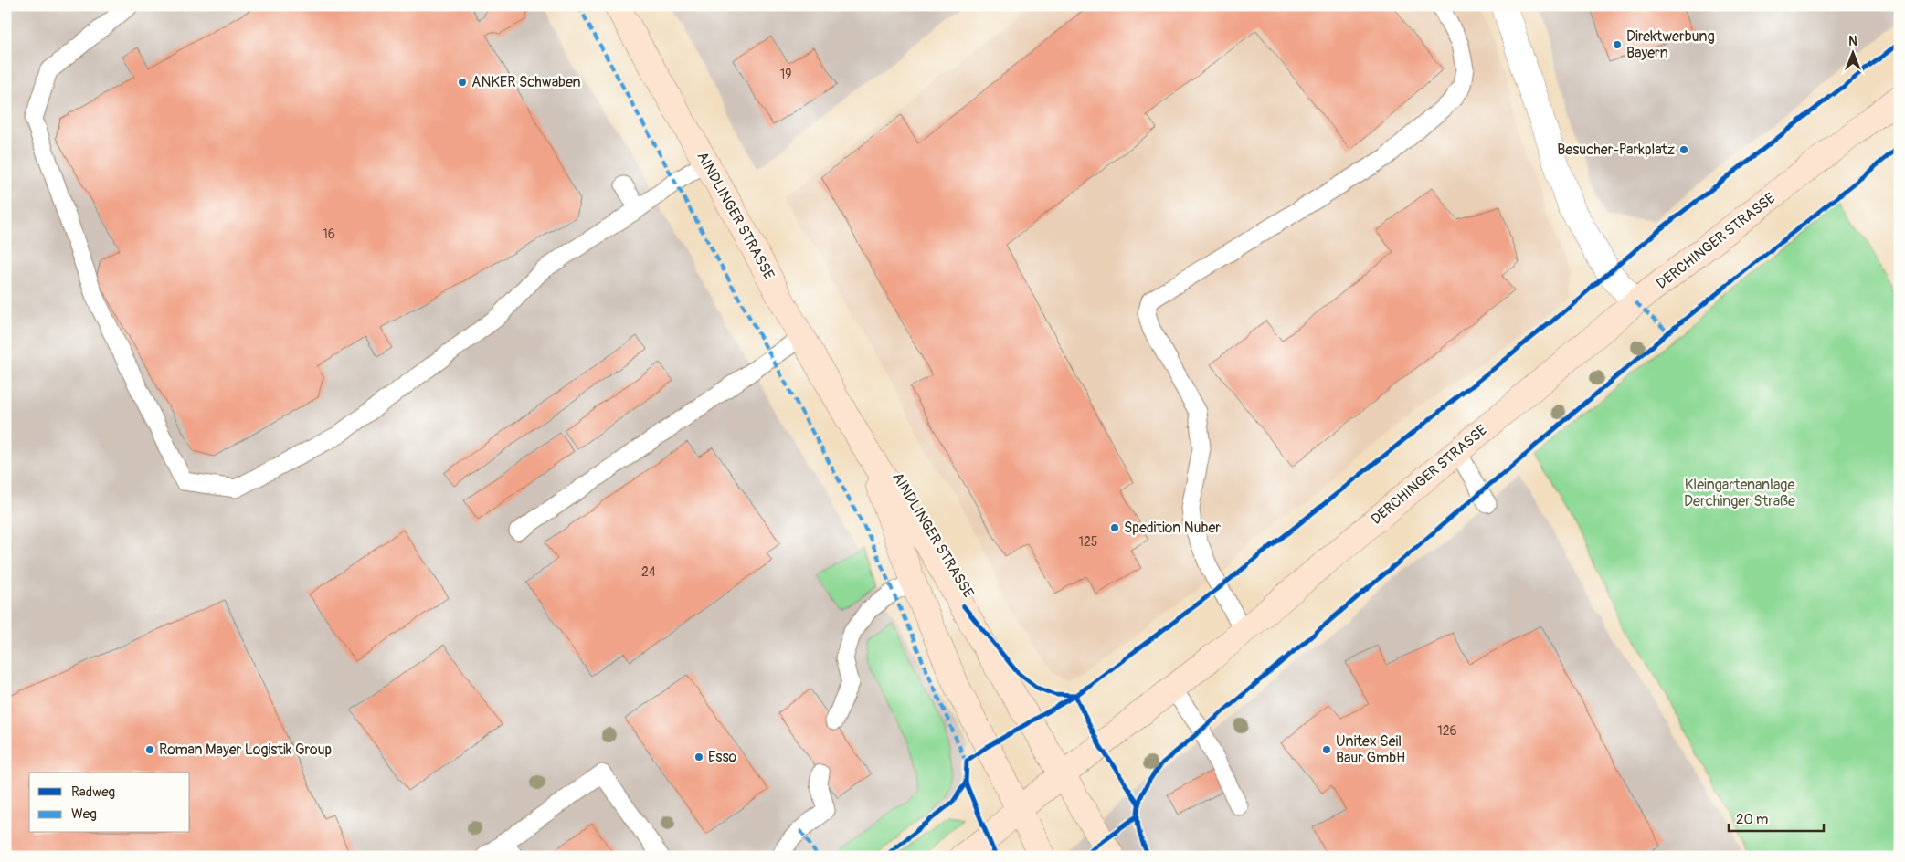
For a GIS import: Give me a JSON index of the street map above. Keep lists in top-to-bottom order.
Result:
{
  "streets": {
    "main road": ["AINDLINGER STRASSE", "DERCHINGER STRASSE"]
  },
  "crossings": [
    ["AINDLINGER STRASSE", "DERCHINGER STRASSE"]
  ],
  "parks": ["Kleingartenanlage Derchinger Straße"],
  "places": [
    "Direktwerbung Bayern",
    "ANKER Schwaben",
    "Besucher-Parkplatz",
    "Spedition Nuber",
    "Roman Mayer Logistik Group",
    "Unitex Seil Baur GmbH",
    "Esso"
  ],
  "house_numbers": [
    "19",
    "16",
    "125",
    "24",
    "126"
  ],
  "legend": ["Radweg", "Weg"],
  "scale_bar": "20 m",
  "north": "top"
}
